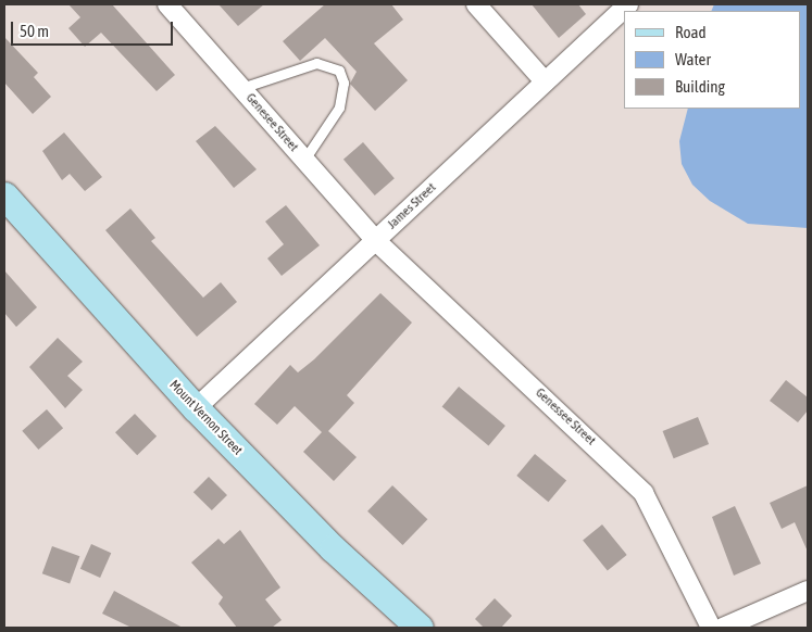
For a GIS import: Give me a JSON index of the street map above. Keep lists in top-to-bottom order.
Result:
{
  "streets": {
    "main road": ["Mount Vernon Street"],
    "street": ["Genesee Street", "James Street", "Genessee Street"]
  },
  "crossings": [
    ["Genesee Street", "James Street"],
    ["Genesee Street", "Genessee Street"],
    ["James Street", "Genessee Street"],
    ["James Street", "Mount Vernon Street"]
  ],
  "legend": ["Road", "Water", "Building"],
  "scale_bar": "50 m"
}
